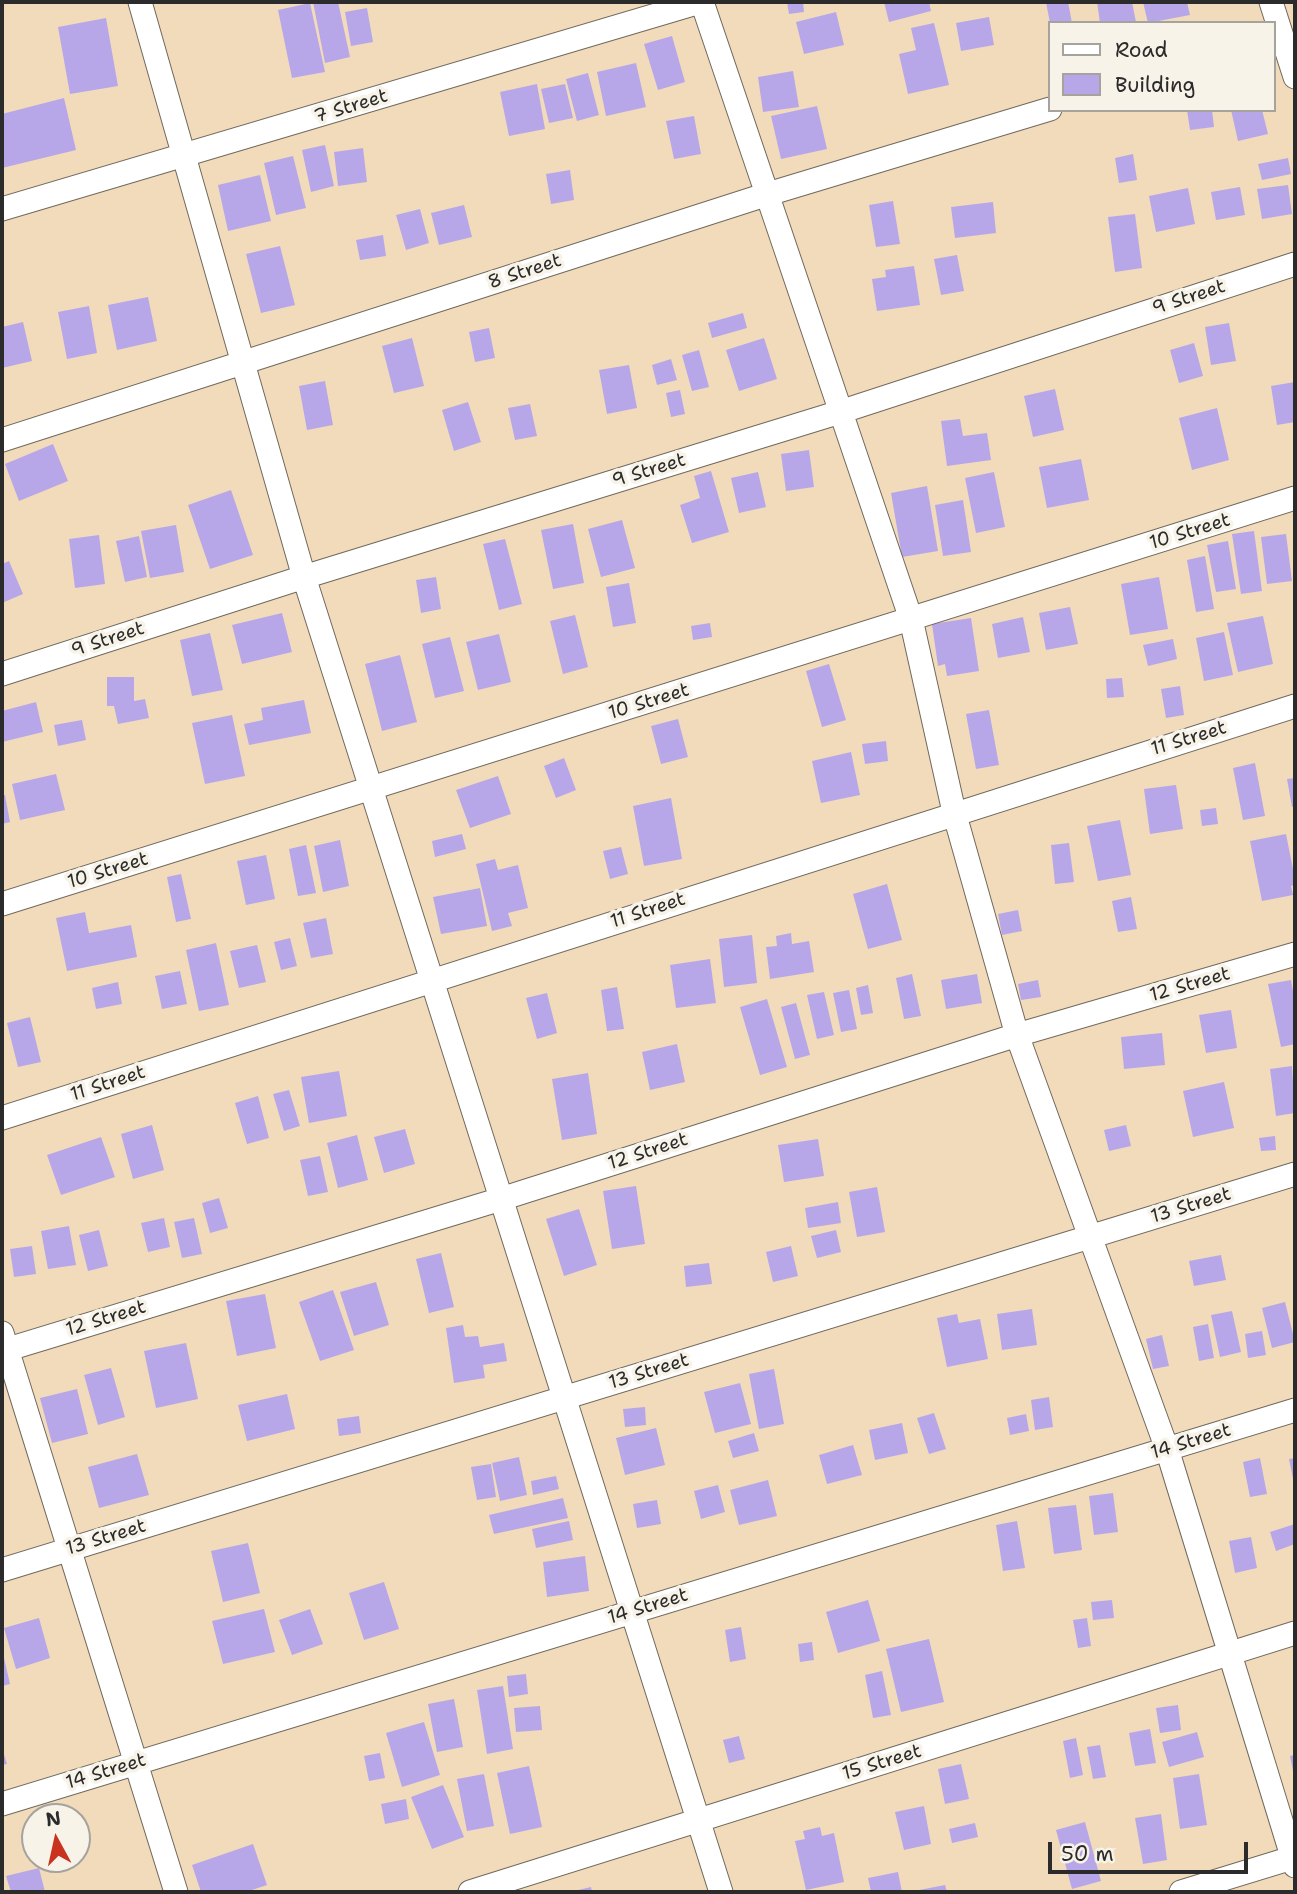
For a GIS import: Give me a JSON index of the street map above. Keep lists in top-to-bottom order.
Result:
{
  "streets": {
    "street": [
      "7 Street",
      "8 Street",
      "9 Street",
      "10 Street",
      "11 Street",
      "12 Street",
      "13 Street",
      "14 Street",
      "15 Street"
    ]
  },
  "legend": ["Road", "Building"],
  "scale_bar": "50 m",
  "north": "top"
}
